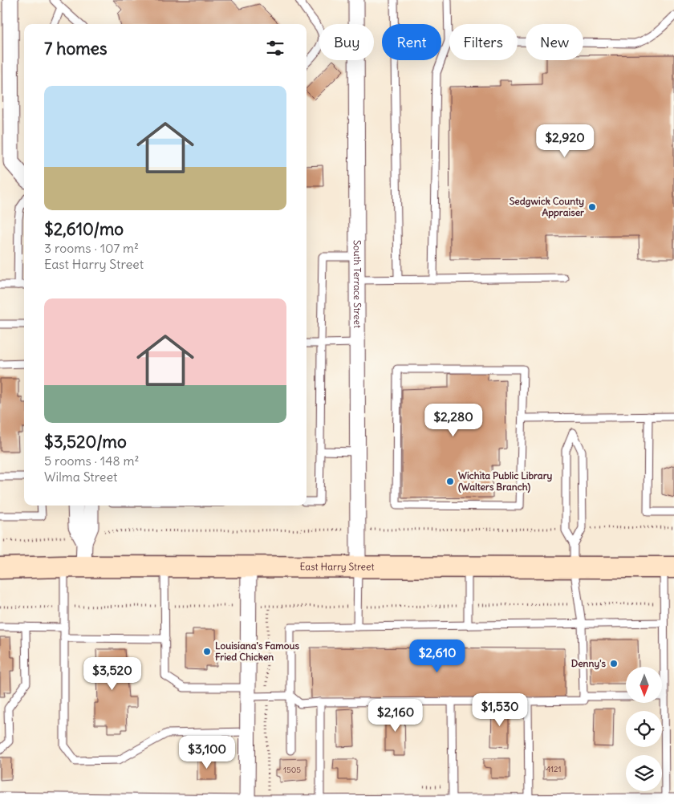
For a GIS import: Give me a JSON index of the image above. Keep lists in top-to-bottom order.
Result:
{
  "streets": {
    "main road": ["East Harry Street"],
    "street": ["South Terrace Street"]
  },
  "crossings": [
    ["South Terrace Street", "East Harry Street"]
  ],
  "places": [
    "Sedgwick County Appraiser",
    "Wichita Public Library (Walters Branch)",
    "Louisiana's Famous Fried Chicken",
    "Denny's"
  ],
  "house_numbers": ["4121", "1505"],
  "north": "bottom",
  "page": {
    "chip": [
      "Buy",
      "Rent",
      "Filters",
      "New"
    ],
    "heading": "7 homes",
    "list": [
      {
        "name": "$2,610/mo",
        "note": "3 rooms · 107 m² · East Harry Street"
      },
      {
        "name": "$3,520/mo",
        "note": "5 rooms · 148 m² · Wilma Street"
      }
    ],
    "price": [
      "$2,920",
      "$2,280",
      "$2,610",
      "$3,520",
      "$1,530",
      "$2,160",
      "$3,100"
    ]
  }
}
